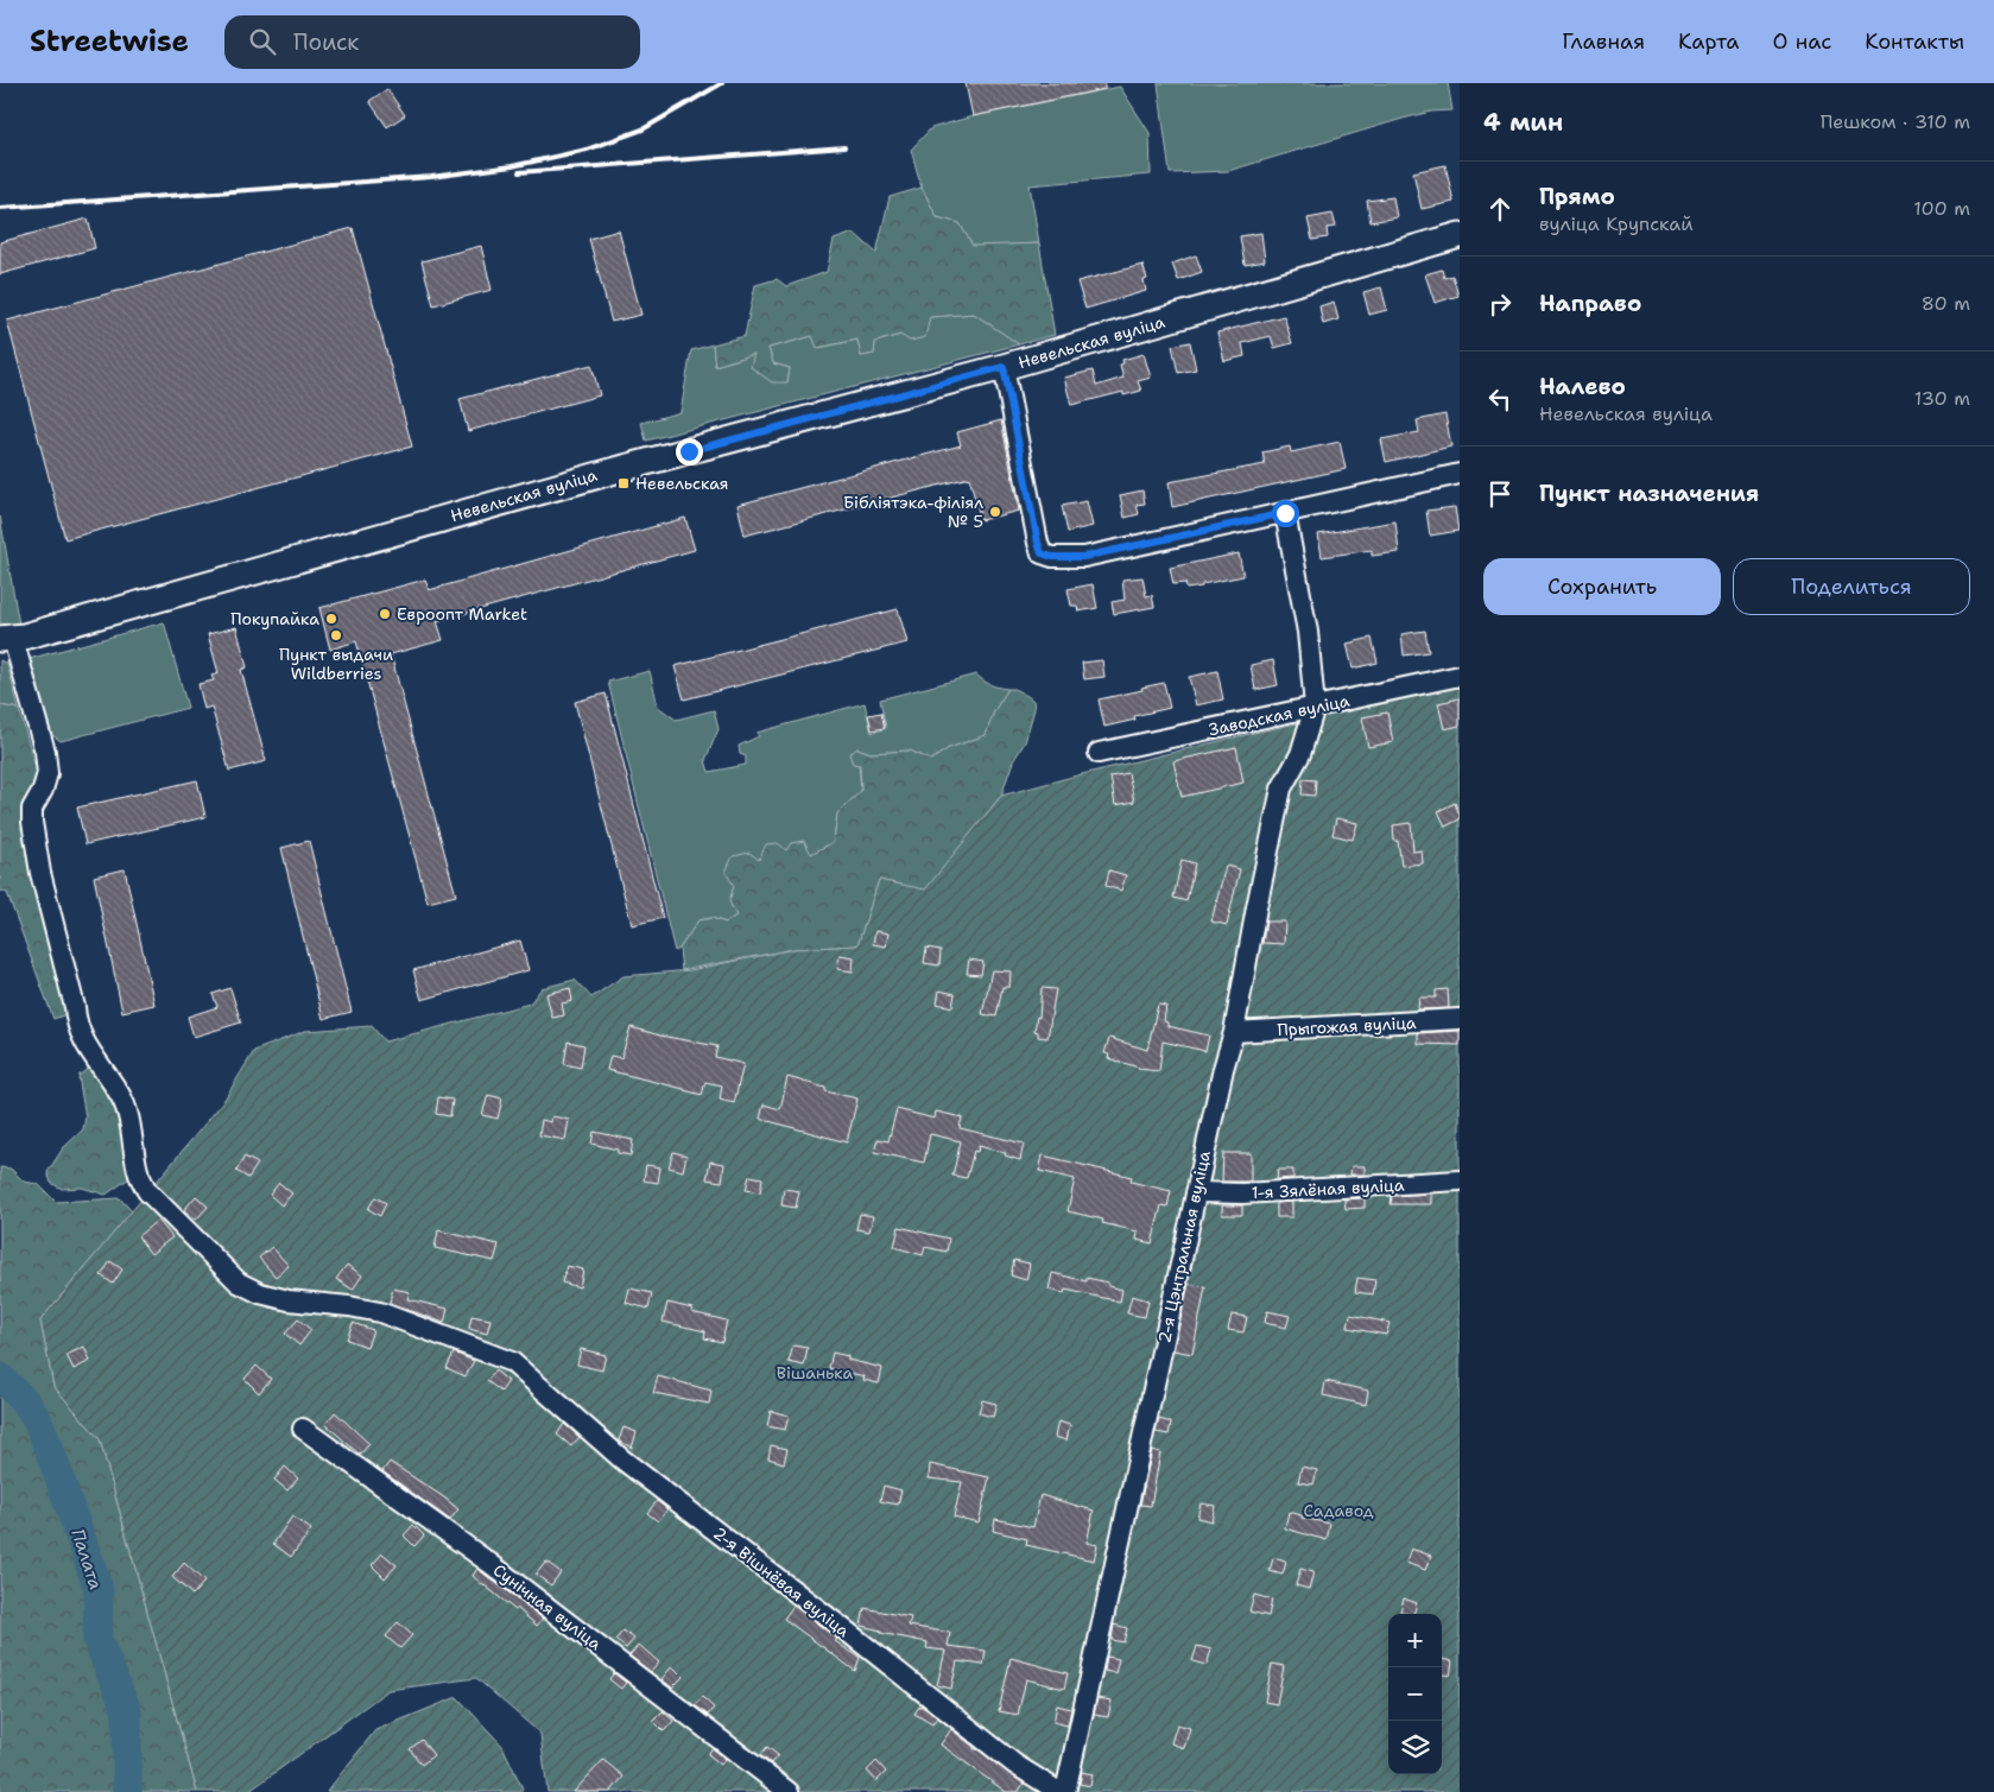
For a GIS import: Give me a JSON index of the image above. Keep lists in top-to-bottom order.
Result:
{
  "streets": {
    "street": [
      "Невельская вуліца",
      "Заводская вуліца",
      "Прыгожая вуліца",
      "1-я Зялёная вуліца",
      "2-я Цэнтральная вуліца",
      "2-я Вішнёвая вуліца",
      "Сунічная вуліца"
    ]
  },
  "crossings": [
    ["Невельская вуліца", "2-я Вішнёвая вуліца"],
    ["Заводская вуліца", "2-я Цэнтральная вуліца"],
    ["Прыгожая вуліца", "2-я Цэнтральная вуліца"],
    ["1-я Зялёная вуліца", "2-я Цэнтральная вуліца"]
  ],
  "water": ["Палата"],
  "parks": ["Вішанька", "Садавод"],
  "places": {
    "transit": ["Невельская"],
    "other": [
      "Бібліятэка-філіял № 5",
      "Евроопт Market",
      "Покупайка",
      "Пункт выдачи Wildberries"
    ]
  },
  "page": {
    "header": "Streetwise",
    "search": "Поиск",
    "nav": [
      "Главная",
      "Карта",
      "О нас",
      "Контакты"
    ],
    "heading": ["4 мин", "Пешком · 310 m"],
    "list": [
      ["Прямо", "вуліца Крупскай", "100 m"],
      ["Направо", "80 m"],
      ["Налево", "Невельская вуліца", "130 m"],
      "Пункт назначения"
    ],
    "buttons": ["Сохранить", "Поделиться"],
    "map_buttons": ["+", "−"]
  }
}
